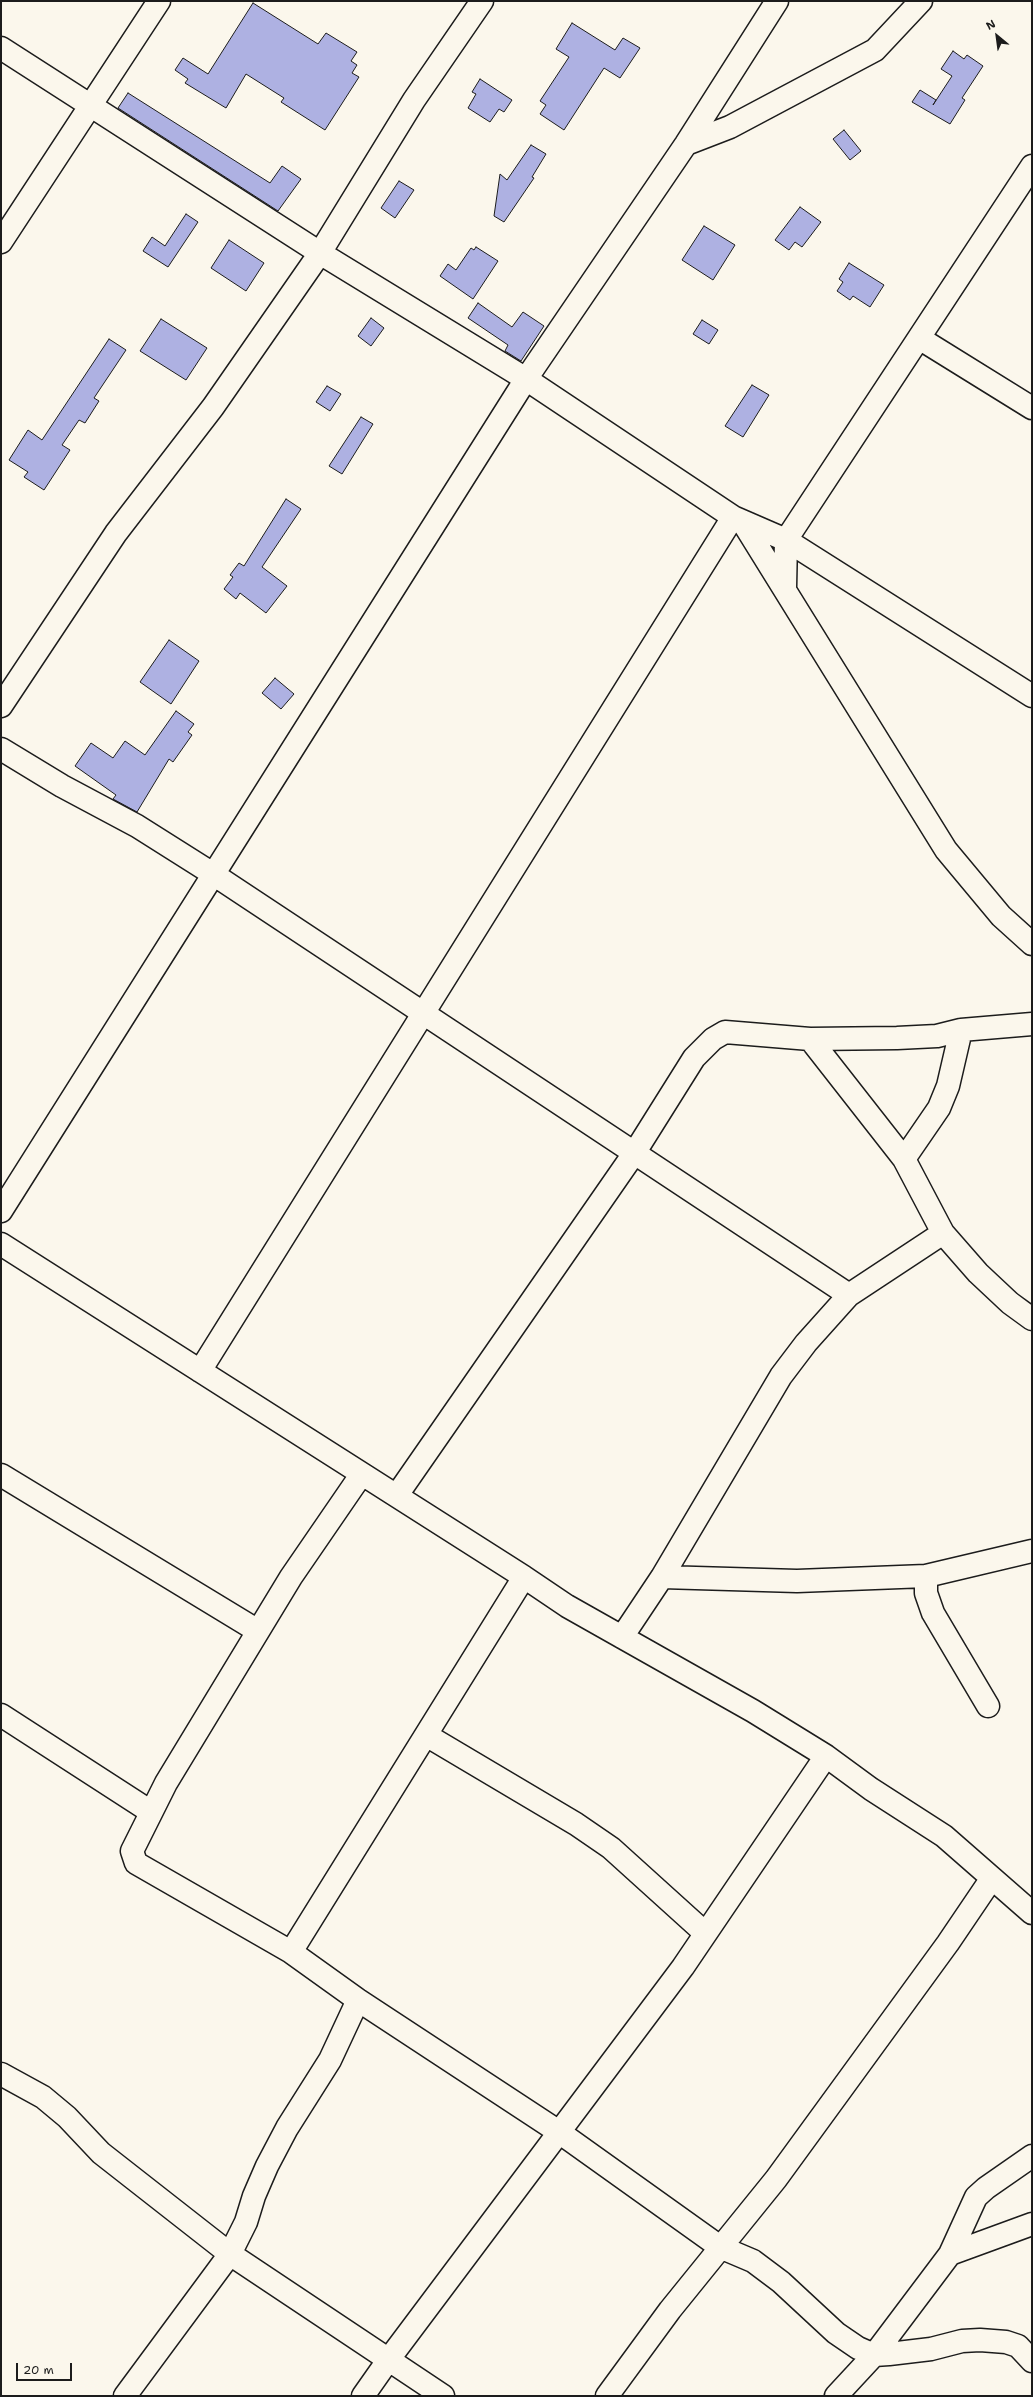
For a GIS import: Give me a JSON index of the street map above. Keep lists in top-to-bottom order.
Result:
{
  "scale_bar": "20 m",
  "north": "top left"
}
